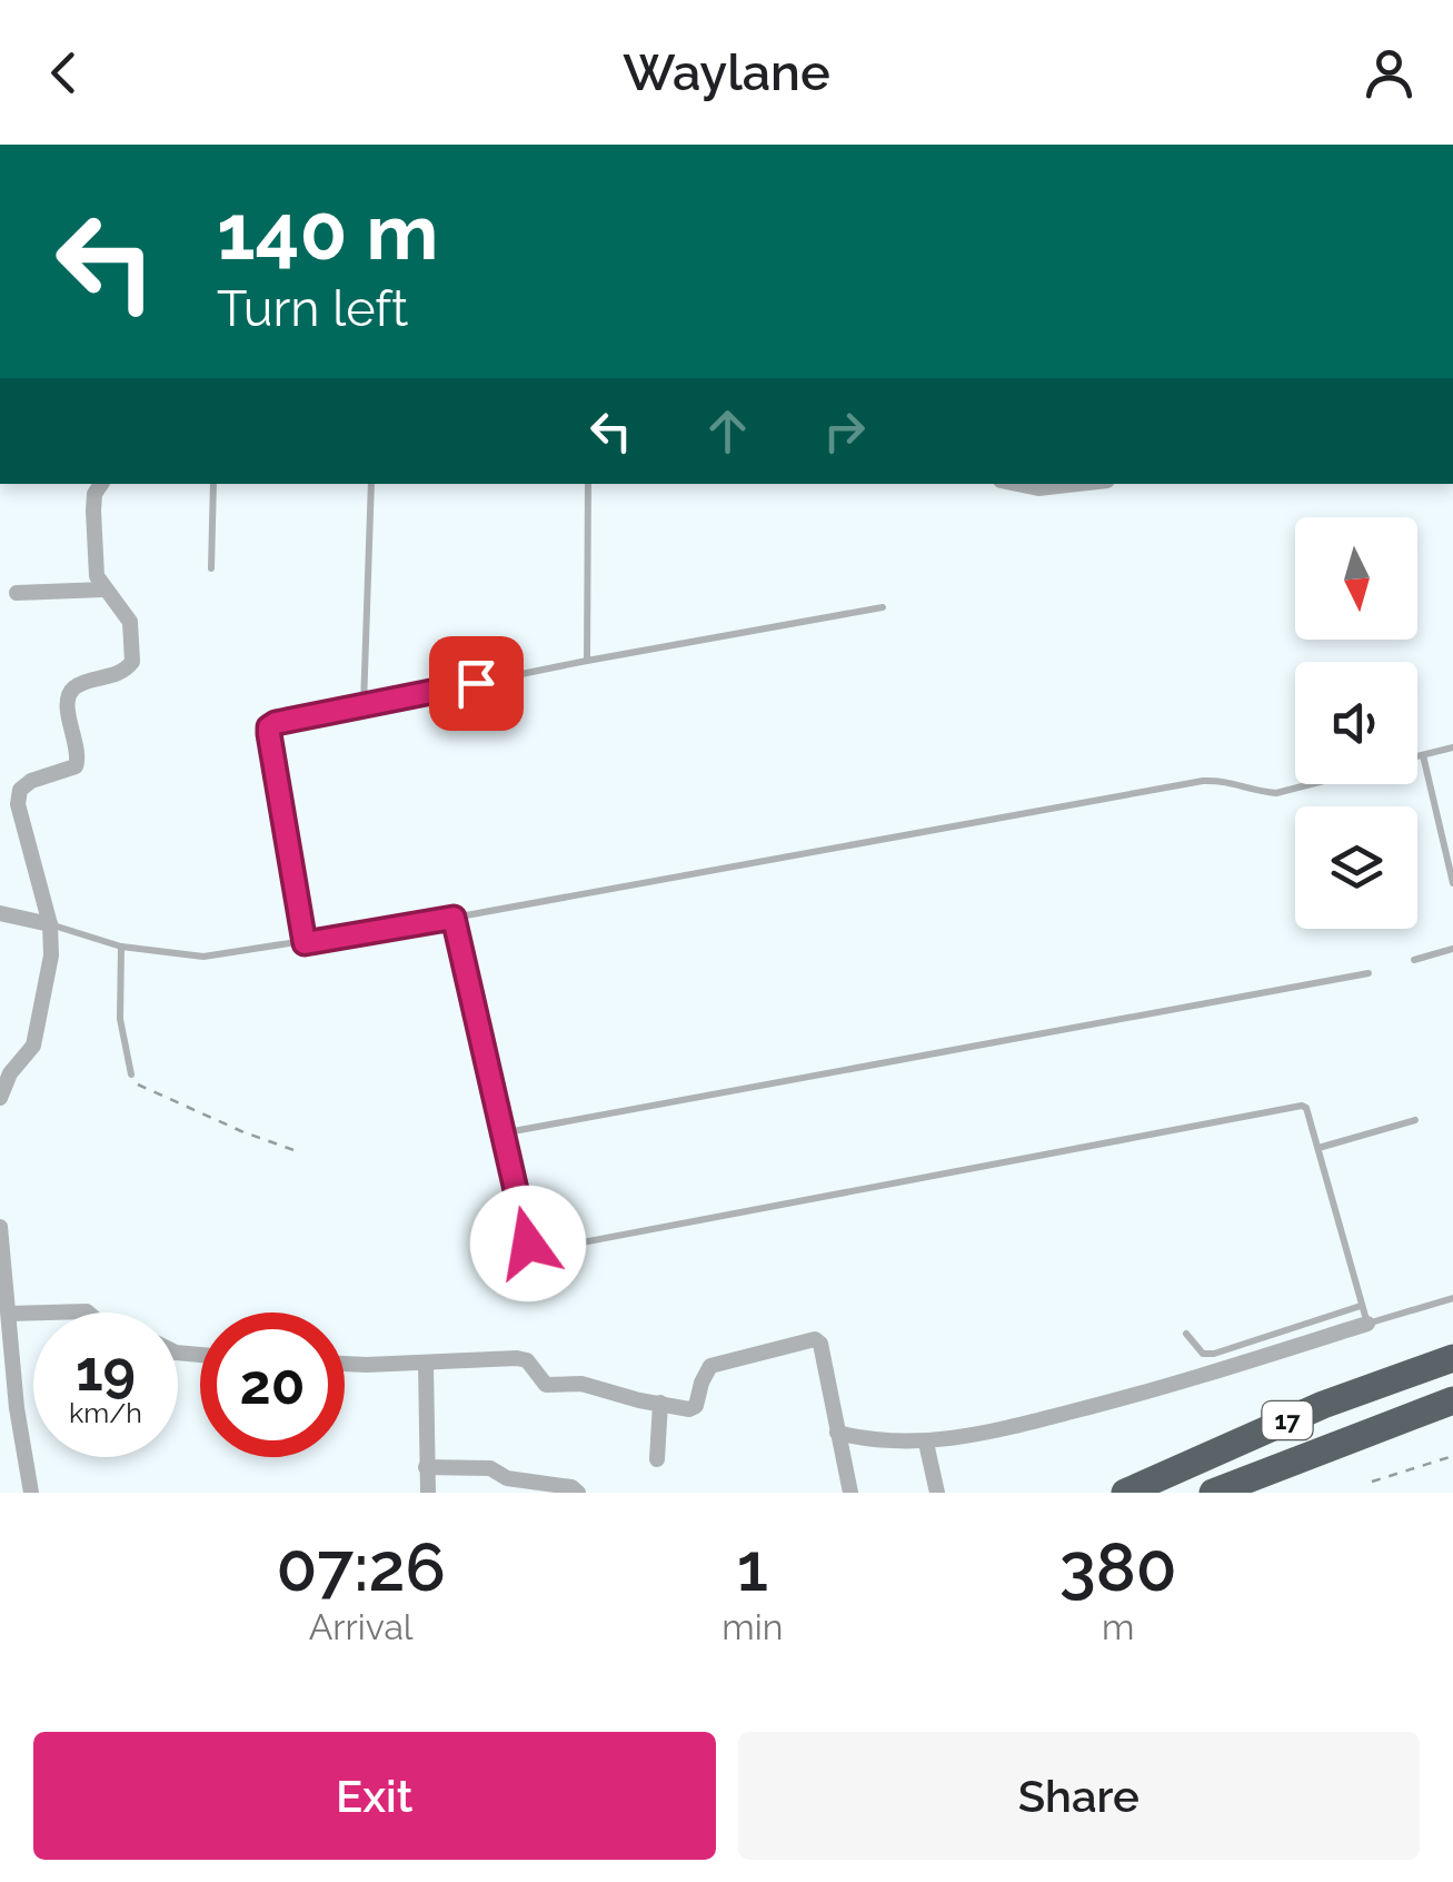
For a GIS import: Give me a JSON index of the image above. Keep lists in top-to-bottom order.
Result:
{
  "streets": {
    "highway": ["17"]
  },
  "north": "bottom",
  "page": {
    "header": "Waylane",
    "turn": ["140 m", "Turn left"],
    "speed": "19 km/h",
    "limit": "20",
    "eta": [
      "07:26",
      "Arrival",
      "1",
      "min",
      "380",
      "m"
    ],
    "buttons": ["Exit", "Share"]
  }
}
